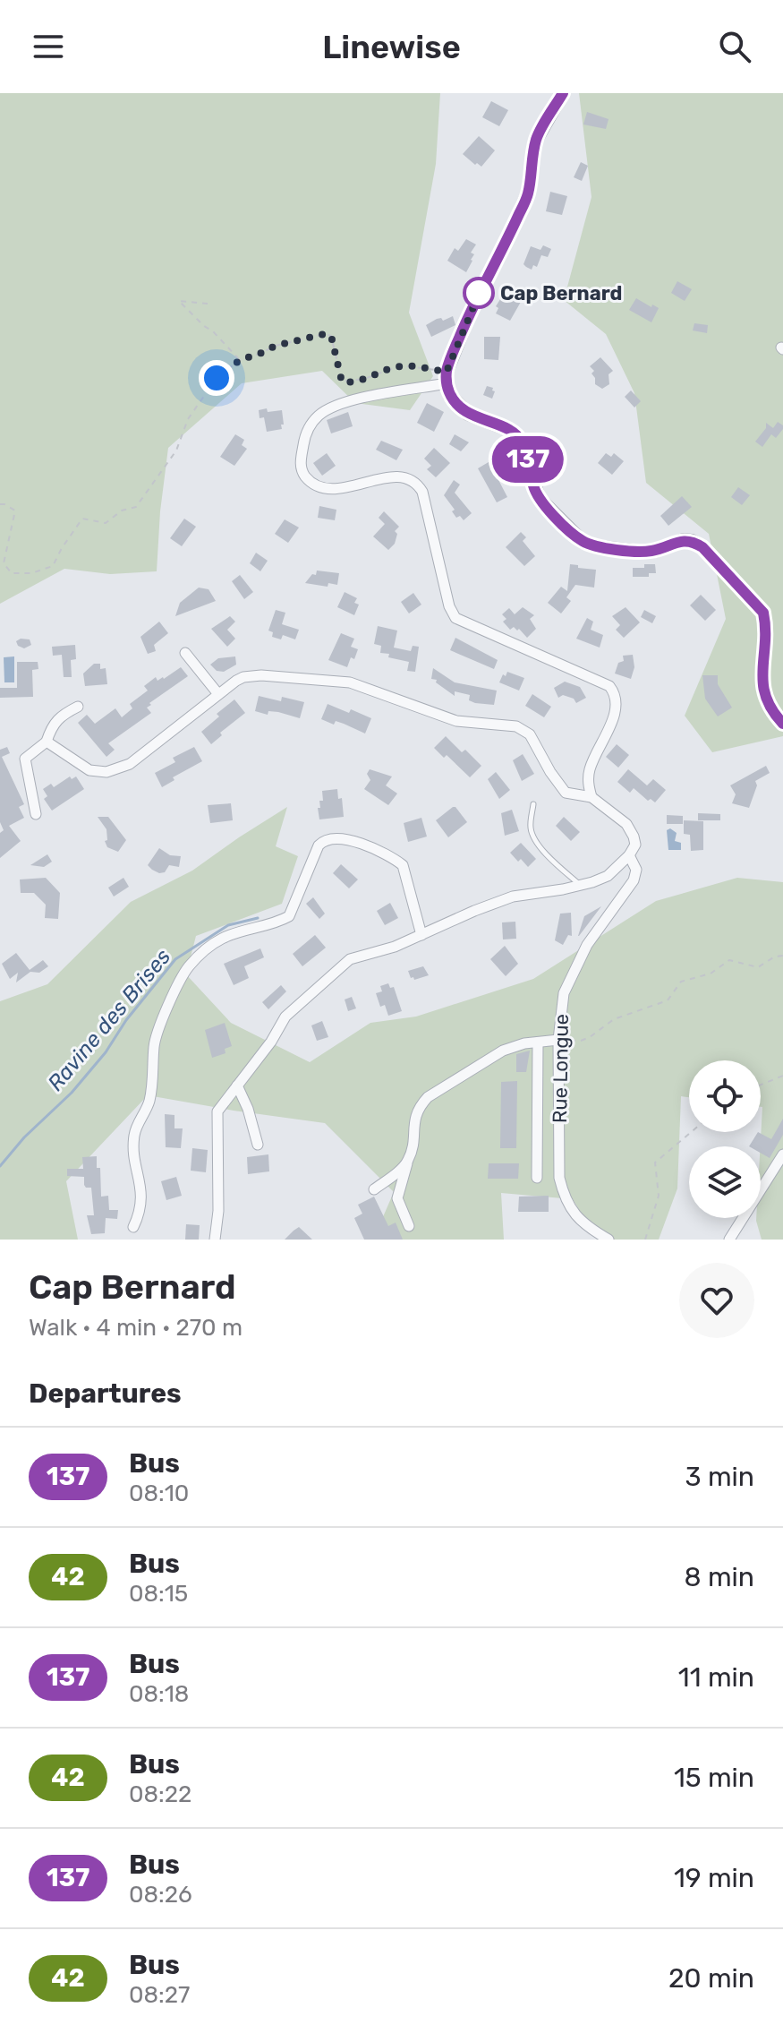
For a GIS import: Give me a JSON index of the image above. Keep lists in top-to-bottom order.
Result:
{
  "streets": {
    "street": ["Rue Longue"]
  },
  "water": ["Ravine des Brises"],
  "places": ["Cap Bernard"],
  "lines": ["bus line 137"],
  "page": {
    "header": "Linewise",
    "on_map": "137",
    "heading": [
      ["Cap Bernard", "Walk · 4 min · 270 m"],
      "Departures"
    ],
    "list": [
      {
        "mark": "137",
        "name": "Bus",
        "note": "08:10",
        "value": "3 min"
      },
      {
        "mark": "42",
        "name": "Bus",
        "note": "08:15",
        "value": "8 min"
      },
      {
        "mark": "137",
        "name": "Bus",
        "note": "08:18",
        "value": "11 min"
      },
      {
        "mark": "42",
        "name": "Bus",
        "note": "08:22",
        "value": "15 min"
      },
      {
        "mark": "137",
        "name": "Bus",
        "note": "08:26",
        "value": "19 min"
      },
      {
        "mark": "42",
        "name": "Bus",
        "note": "08:27",
        "value": "20 min"
      }
    ]
  }
}
